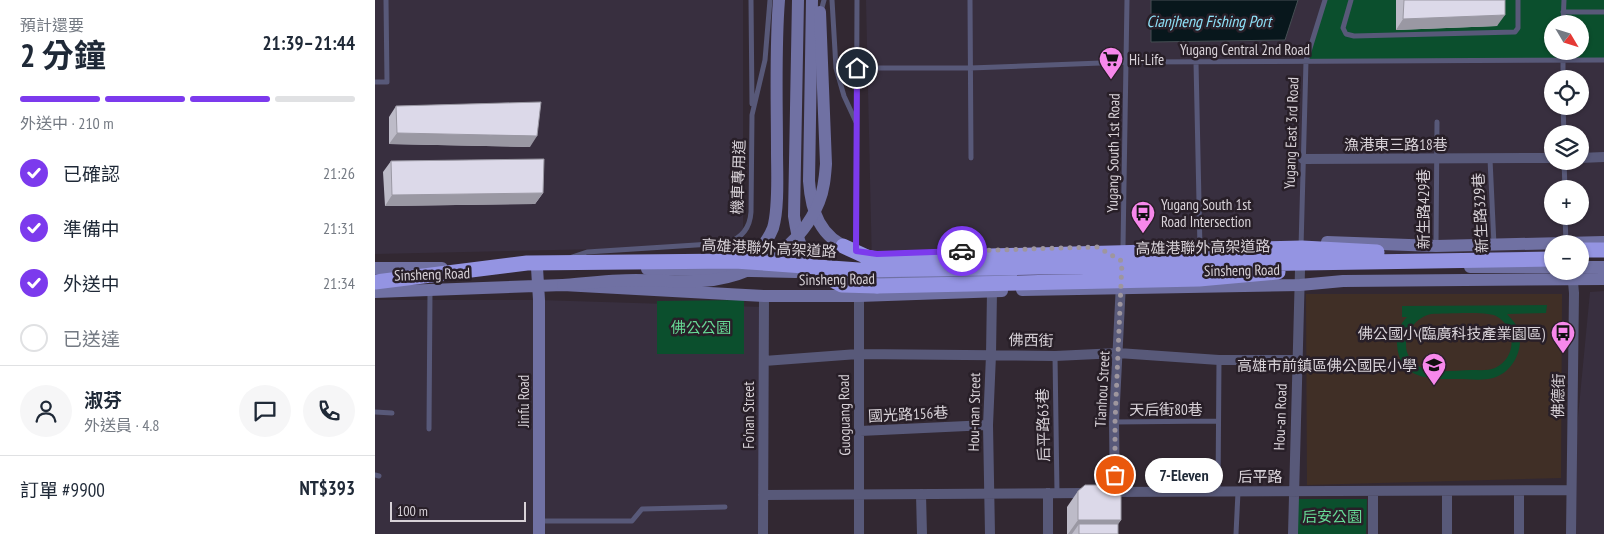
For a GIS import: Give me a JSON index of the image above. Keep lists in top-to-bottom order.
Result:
{
  "streets": {
    "highway": ["高雄港聯外高架道路"],
    "street": [
      "漁港東三路18巷",
      "Sinsheng Road",
      "佛西街",
      "Tianhou Street",
      "佛德街",
      "Jinfu Road",
      "Hou-nan Street",
      "國光路156巷",
      "Fo'nan Street",
      "Guoguang Road",
      "Hou-an Road",
      "后平路"
    ],
    "lane": [
      "Yugang Central 2nd Road",
      "Yugang East 3rd Road",
      "Yugang South 1st Road",
      "機車專用道",
      "新生路429巷",
      "新生路329巷",
      "天后街80巷",
      "后平路63巷"
    ]
  },
  "crossings": [
    ["Yugang Central 2nd Road", "Yugang East 3rd Road"],
    ["Yugang Central 2nd Road", "Yugang South 1st Road"],
    ["Yugang East 3rd Road", "漁港東三路18巷"],
    ["Yugang East 3rd Road", "Sinsheng Road"],
    ["漁港東三路18巷", "新生路429巷"],
    ["漁港東三路18巷", "新生路329巷"],
    ["Yugang South 1st Road", "Sinsheng Road"],
    ["Yugang South 1st Road", "Tianhou Street"],
    ["機車專用道", "Sinsheng Road"],
    ["機車專用道", "Jinfu Road"],
    ["新生路429巷", "Sinsheng Road"],
    ["新生路329巷", "Sinsheng Road"],
    ["Sinsheng Road", "Tianhou Street"],
    ["Sinsheng Road", "Jinfu Road"],
    ["Sinsheng Road", "Hou-nan Street"],
    ["Sinsheng Road", "Fo'nan Street"],
    ["Sinsheng Road", "Guoguang Road"],
    ["Sinsheng Road", "Hou-an Road"],
    ["佛西街", "Tianhou Street"],
    ["佛西街", "Hou-nan Street"],
    ["佛西街", "Fo'nan Street"],
    ["佛西街", "Guoguang Road"],
    ["佛西街", "Hou-an Road"],
    ["佛西街", "后平路63巷"],
    ["Tianhou Street", "天后街80巷"],
    ["Tianhou Street", "后平路"],
    ["佛德街", "后平路"],
    ["Hou-nan Street", "國光路156巷"],
    ["Hou-nan Street", "后平路"],
    ["國光路156巷", "Guoguang Road"],
    ["Fo'nan Street", "后平路"],
    ["Guoguang Road", "后平路"],
    ["Hou-an Road", "后平路"],
    ["后平路63巷", "后平路"]
  ],
  "water": ["Cianjheng Fishing Port"],
  "parks": ["佛公公園", "后安公園"],
  "places": {
    "supermarket": ["Hi-Life"],
    "bus stop": ["Yugang South 1st Road Intersection", "佛公國小(臨廣科技產業園區)"],
    "school or university": ["高雄市前鎮區佛公國民小學"],
    "other": ["7-Eleven"]
  },
  "scale_bar": "100 m",
  "north": "bottom right",
  "page": {
    "heading": ["2 分鐘", "預計還要", "21:39–21:44"],
    "panel": [
      "淑芬",
      "外送員 · 4.8",
      "訂單 #9900",
      "NT$393"
    ],
    "map_buttons": ["+", "−"],
    "bar": "外送中 · 210 m",
    "list": [
      ["已確認", "21:26"],
      ["準備中", "21:31"],
      ["外送中", "21:34"],
      "已送達"
    ],
    "bubble": "7-Eleven",
    "scale": "100 m"
  }
}
